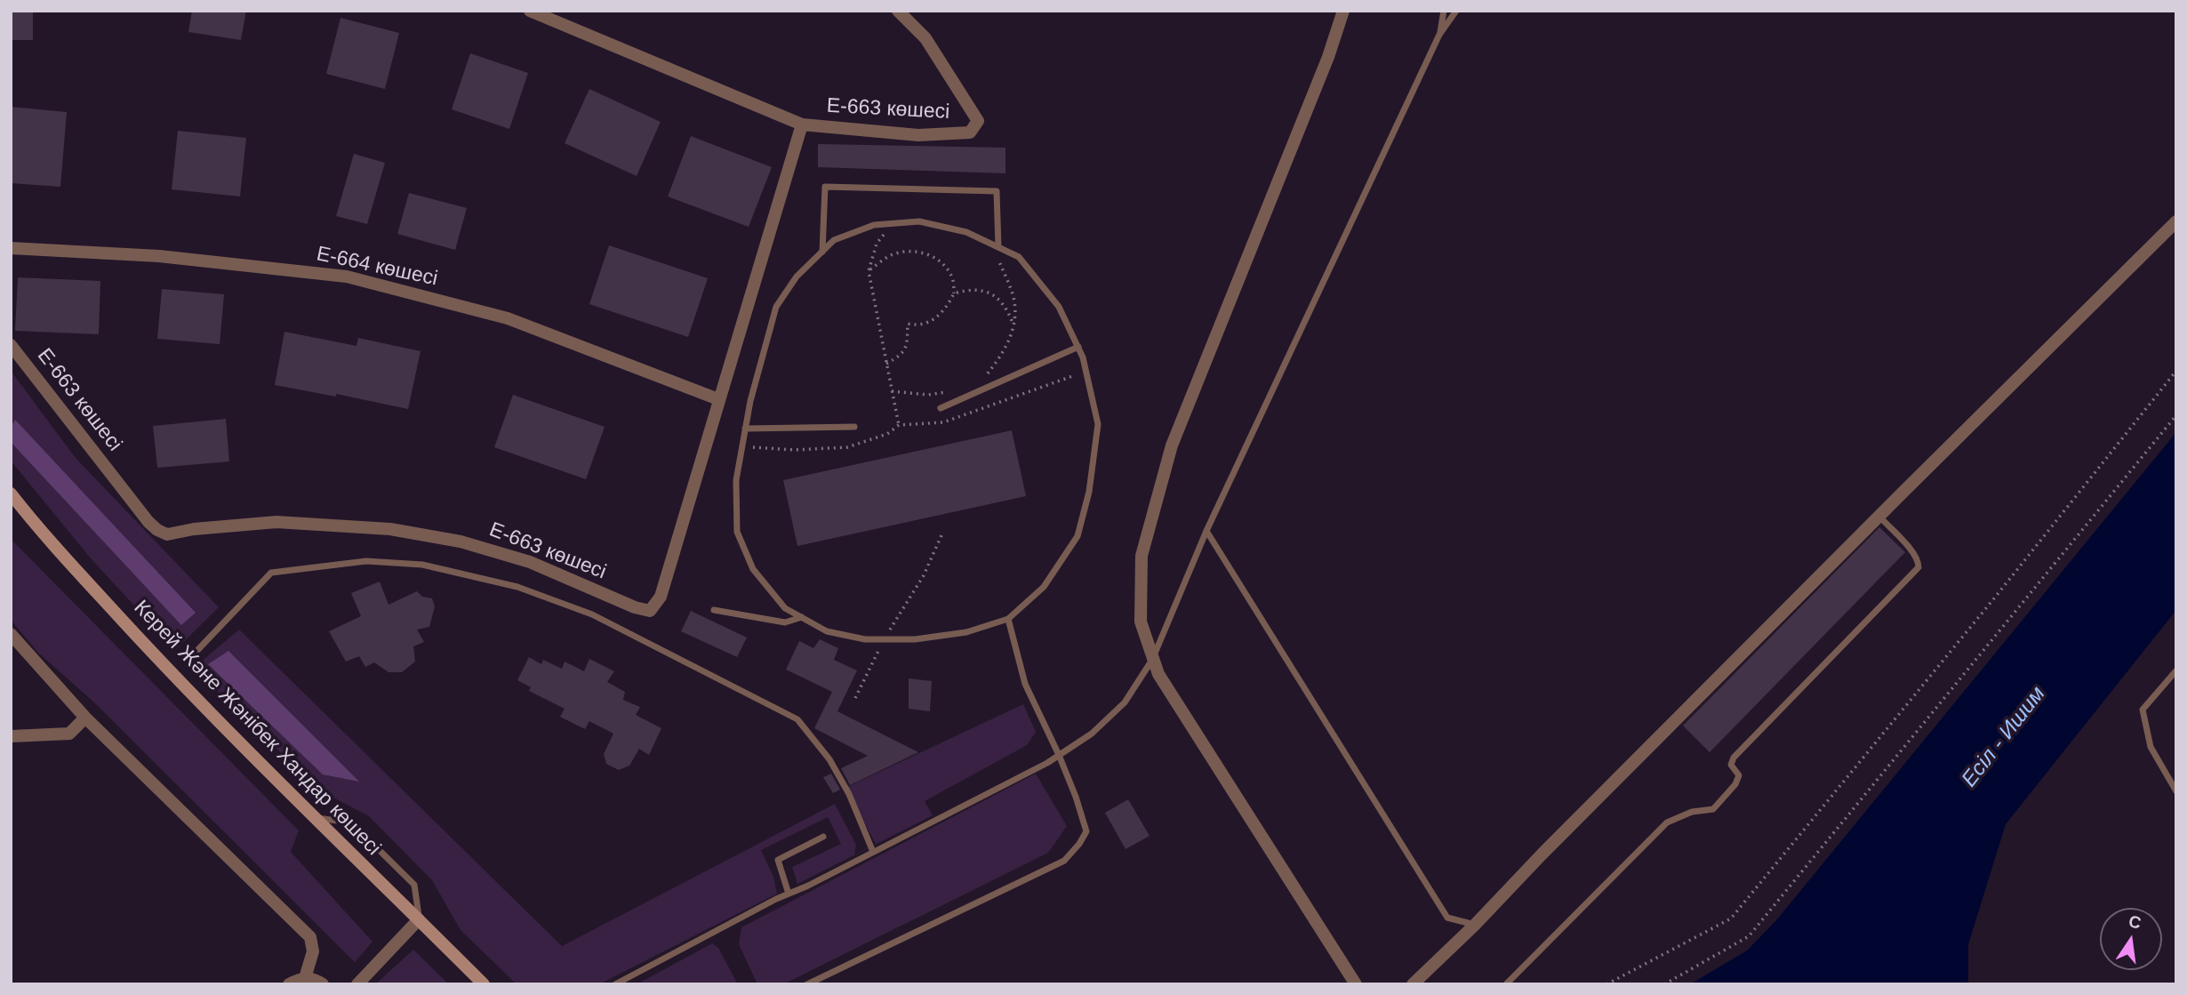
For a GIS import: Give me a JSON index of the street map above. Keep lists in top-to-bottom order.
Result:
{
  "streets": {
    "main road": ["Керей Және Жәнібек Хандар көшесі"],
    "street": ["Е-663 көшесі", "Е-664 көшесі"]
  },
  "crossings": [
    ["Е-663 көшесі", "Е-664 көшесі"]
  ],
  "water": ["Есіл - Ишим"],
  "north": "top"
}
